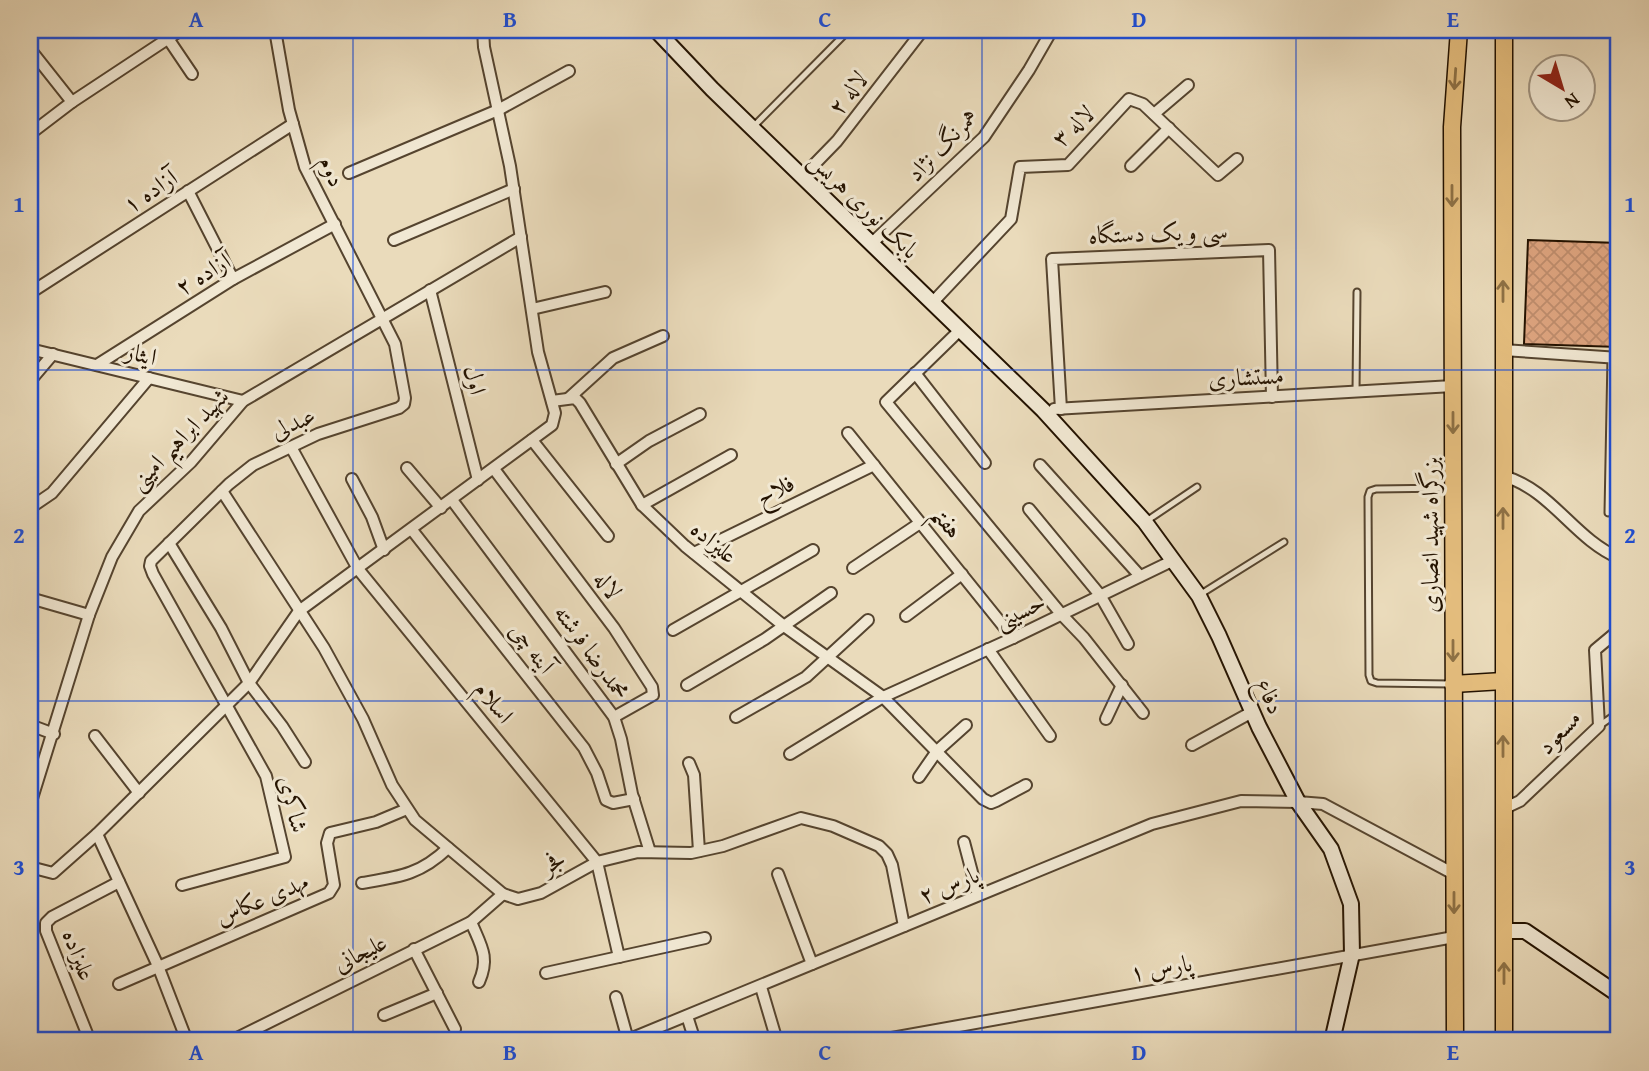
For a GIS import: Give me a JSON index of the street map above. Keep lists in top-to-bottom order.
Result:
{
  "streets": {
    "main road": ["بابک نوری هریس", "بزرگراه شهید انصاری", "دفاع"],
    "street": [
      "لاله ۲",
      "لاله ۳",
      "همرنگ نژاد",
      "دوم",
      "آزاده ۱",
      "سی و یک دستگاه",
      "آزاده ۲",
      "ایثار",
      "مستشاری",
      "اول",
      "عبدلی",
      "شهید ابراهیم امینی",
      "فلاح",
      "هفتم",
      "علیزاده",
      "لاله",
      "حسینی",
      "آینه چی",
      "محمدرضا فرشته",
      "اسلام",
      "مسعود",
      "شاکری",
      "فجر",
      "پارس ۲",
      "مهدی عکاس",
      "علیجانی",
      "پارس ۱"
    ]
  },
  "crossings": [
    ["لاله ۲", "بابک نوری هریس"],
    ["لاله ۳", "بابک نوری هریس"],
    ["همرنگ نژاد", "بابک نوری هریس"],
    ["دوم", "آزاده ۱"],
    ["دوم", "آزاده ۲"],
    ["دوم", "عبدلی"],
    ["دوم", "شهید ابراهیم امینی"],
    ["بابک نوری هریس", "مستشاری"],
    ["بابک نوری هریس", "دفاع"],
    ["سی و یک دستگاه", "مستشاری"],
    ["آزاده ۲", "ایثار"],
    ["ایثار", "شهید ابراهیم امینی"],
    ["مستشاری", "بزرگراه شهید انصاری"],
    ["مستشاری", "دفاع"],
    ["اول", "شهید ابراهیم امینی"],
    ["عبدلی", "شهید ابراهیم امینی"],
    ["عبدلی", "اسلام"],
    ["عبدلی", "شاکری"],
    ["فلاح", "هفتم"],
    ["فلاح", "علیزاده"],
    ["هفتم", "حسینی"],
    ["بزرگراه شهید انصاری", "پارس ۲"],
    ["بزرگراه شهید انصاری", "پارس ۱"],
    ["علیزاده", "حسینی"],
    ["لاله", "محمدرضا فرشته"],
    ["حسینی", "دفاع"],
    ["آینه چی", "محمدرضا فرشته"],
    ["محمدرضا فرشته", "فجر"],
    ["دفاع", "پارس ۲"],
    ["دفاع", "پارس ۱"],
    ["اسلام", "فجر"],
    ["فجر", "پارس ۲"],
    ["فجر", "علیجانی"]
  ],
  "north": "bottom right",
  "grid": {
    "columns": [
      "A",
      "B",
      "C",
      "D",
      "E"
    ],
    "rows": ["1", "2", "3"]
  }
}
